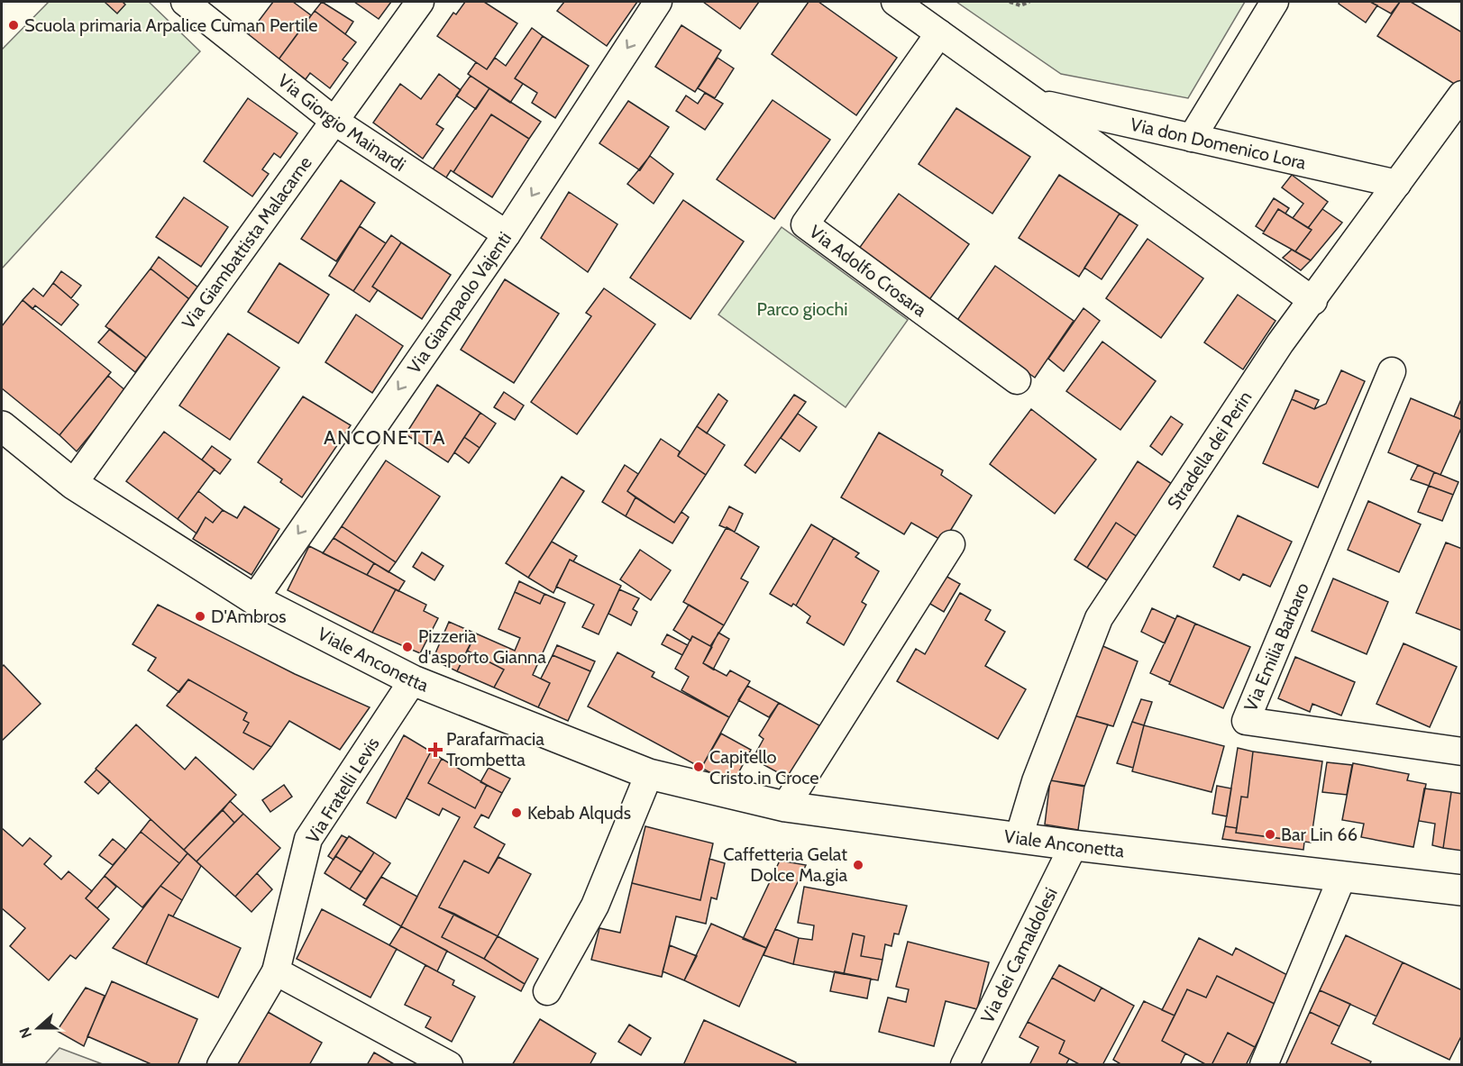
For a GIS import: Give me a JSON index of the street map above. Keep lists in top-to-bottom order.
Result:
{
  "streets": {
    "main road": ["Viale Anconetta"],
    "street": [
      "Via Giorgio Mainardi",
      "Via don Domenico Lora",
      "Via Giambattista Malacarne",
      "Via Adolfo Crosara",
      "Via Giampaolo Vajenti",
      "Stradella dei Perin",
      "Via Emilia Barbaro",
      "Via Fratelli Levis",
      "Via dei Camaldolesi"
    ]
  },
  "crossings": [
    ["Via Giorgio Mainardi", "Via Giambattista Malacarne"],
    ["Via Giorgio Mainardi", "Via Giampaolo Vajenti"],
    ["Via don Domenico Lora", "Via Adolfo Crosara"],
    ["Via don Domenico Lora", "Stradella dei Perin"],
    ["Via Giambattista Malacarne", "Viale Anconetta"],
    ["Via Giampaolo Vajenti", "Viale Anconetta"],
    ["Stradella dei Perin", "Viale Anconetta"],
    ["Viale Anconetta", "Via Fratelli Levis"],
    ["Viale Anconetta", "Via dei Camaldolesi"]
  ],
  "one_way": ["Via Giampaolo Vajenti"],
  "districts": ["ANCONETTA"],
  "parks": ["Parco giochi"],
  "places": {
    "other": [
      "Scuola primaria Arpalice Cuman Pertile",
      "D'Ambros",
      "Pizzeria d'asporto Gianna",
      "Capitello Cristo in Croce",
      "Kebab Alquds",
      "Bar Lin 66",
      "Caffetteria Gelat Dolce Ma.gia"
    ],
    "health": ["Parafarmacia Trombetta"]
  },
  "north": "left"
}
